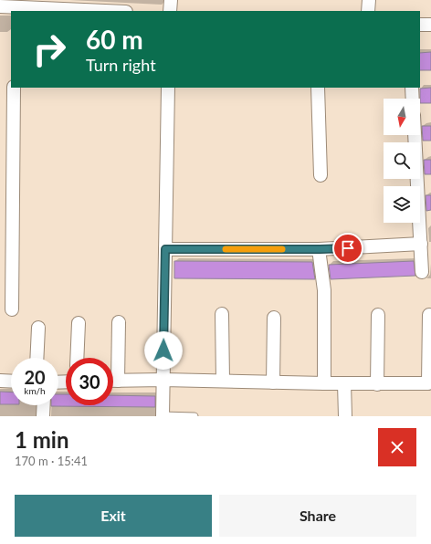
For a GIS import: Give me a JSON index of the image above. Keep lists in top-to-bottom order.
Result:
{
  "north": "bottom",
  "page": {
    "turn": ["60 m", "Turn right"],
    "speed": "20 km/h",
    "limit": "30",
    "heading": ["1 min", "170 m · 15:41"],
    "buttons": ["Exit", "Share"]
  }
}
